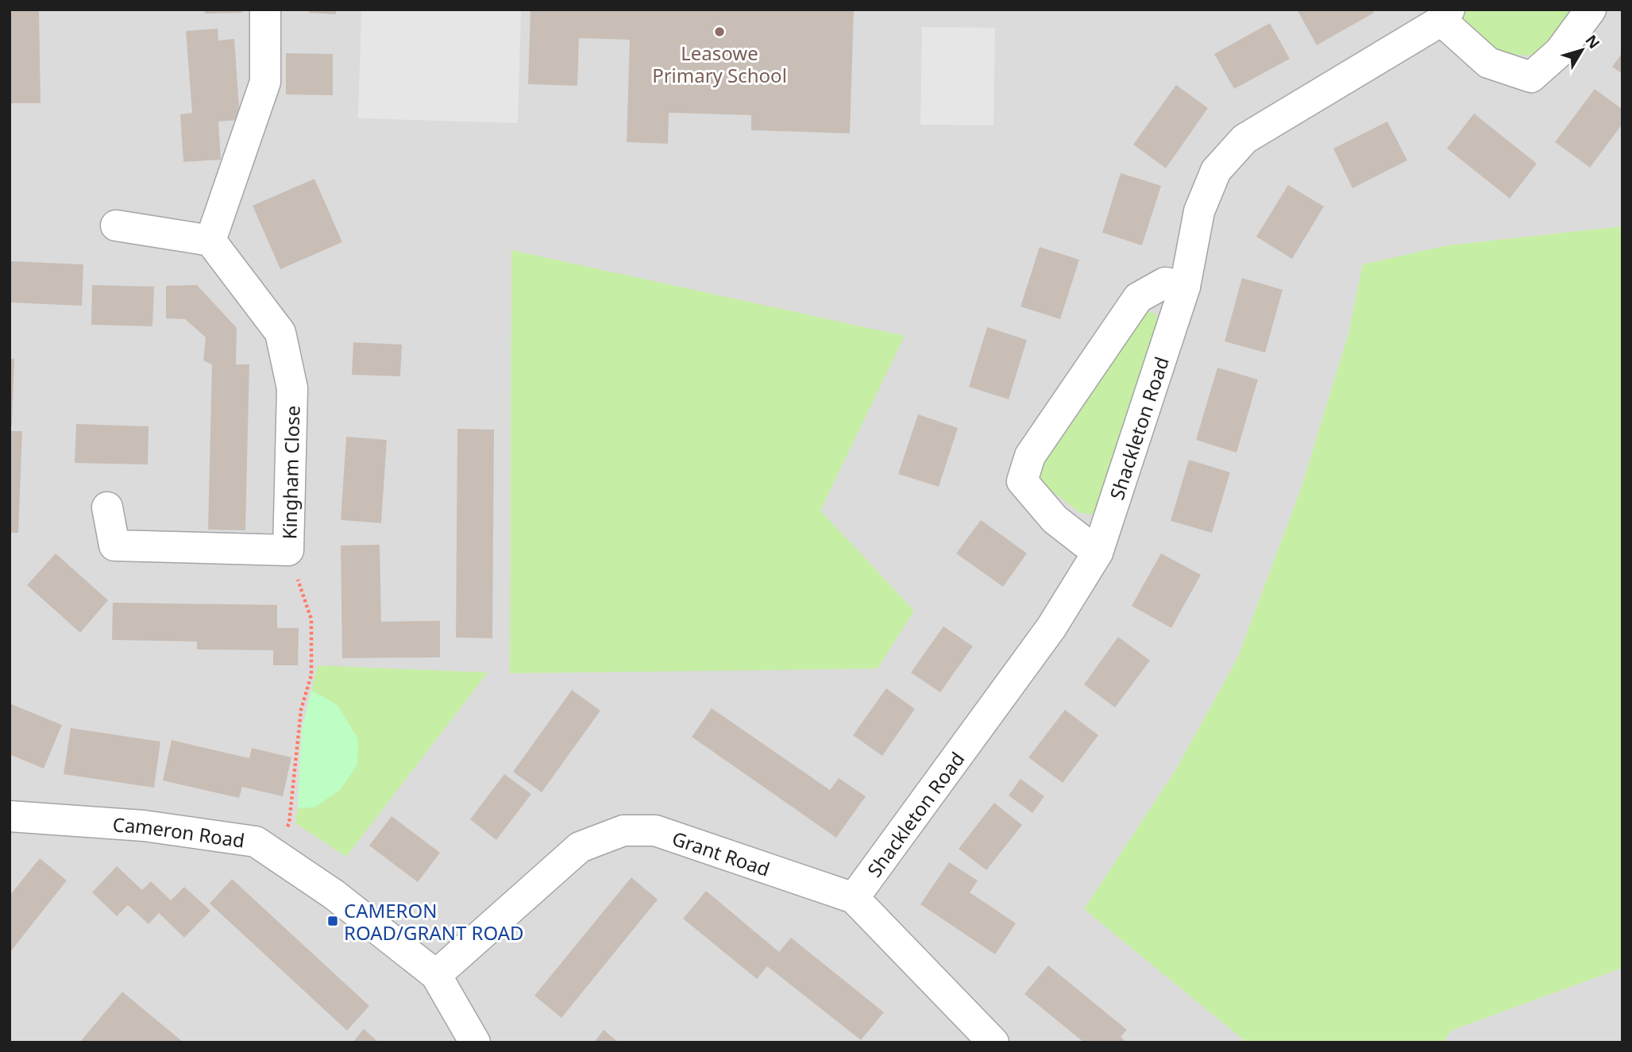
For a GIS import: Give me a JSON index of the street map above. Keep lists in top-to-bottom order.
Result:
{
  "streets": {
    "street": [
      "Shackleton Road",
      "Kingham Close",
      "Cameron Road",
      "Grant Road"
    ]
  },
  "crossings": [
    ["Shackleton Road", "Grant Road"],
    ["Cameron Road", "Grant Road"]
  ],
  "places": {
    "other": ["Leasowe Primary School"],
    "transit": ["CAMERON ROAD/GRANT ROAD"]
  },
  "north": "top right"
}
